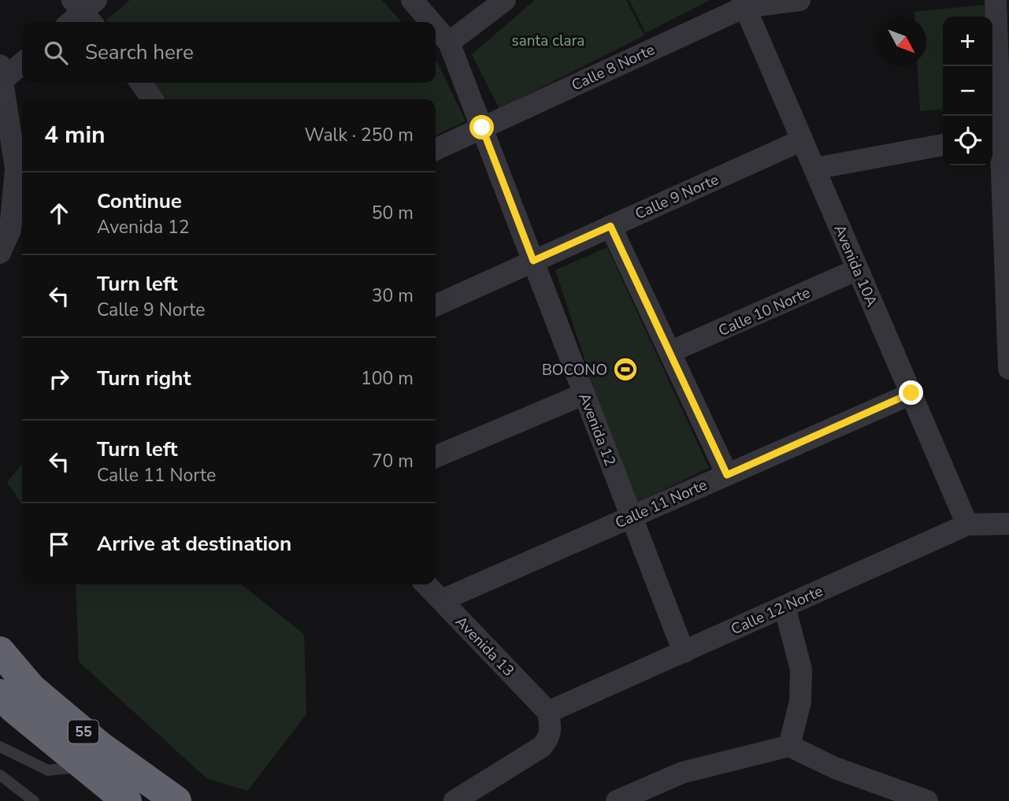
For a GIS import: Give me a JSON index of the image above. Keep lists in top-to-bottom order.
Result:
{
  "streets": {
    "highway": ["55"],
    "street": [
      "Calle 8 Norte",
      "Calle 9 Norte",
      "Avenida 10A",
      "Calle 10 Norte",
      "Avenida 12",
      "Calle 11 Norte",
      "Calle 12 Norte",
      "Avenida 13"
    ]
  },
  "crossings": [
    ["Calle 8 Norte", "Avenida 10A"],
    ["Calle 8 Norte", "Avenida 12"],
    ["Calle 9 Norte", "Avenida 10A"],
    ["Calle 9 Norte", "Avenida 12"],
    ["Avenida 10A", "Calle 10 Norte"],
    ["Avenida 10A", "Calle 11 Norte"],
    ["Avenida 10A", "Calle 12 Norte"],
    ["Avenida 12", "Calle 11 Norte"],
    ["Avenida 12", "Calle 12 Norte"],
    ["Calle 11 Norte", "Avenida 13"],
    ["Calle 12 Norte", "Avenida 13"]
  ],
  "parks": ["santa clara"],
  "places": {
    "sports": ["BOCONO"]
  },
  "north": "bottom right",
  "page": {
    "map_buttons": ["+", "−"],
    "search": "Search here",
    "heading": ["4 min", "Walk · 250 m"],
    "list": [
      ["Continue", "Avenida 12", "50 m"],
      ["Turn left", "Calle 9 Norte", "30 m"],
      ["Turn right", "100 m"],
      ["Turn left", "Calle 11 Norte", "70 m"],
      "Arrive at destination"
    ]
  }
}
